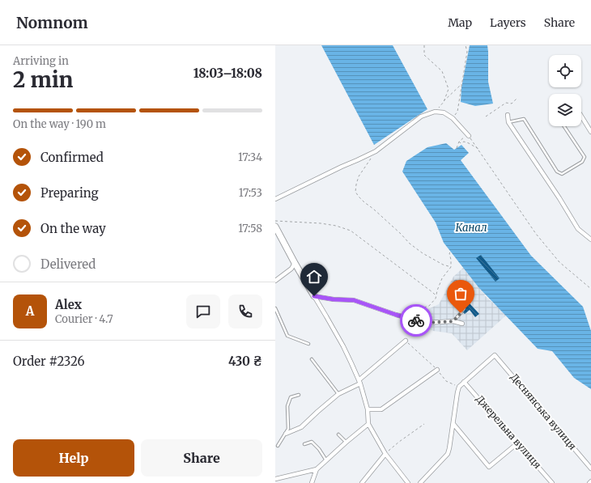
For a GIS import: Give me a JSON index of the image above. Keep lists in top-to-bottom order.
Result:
{
  "streets": {
    "street": ["Деснянська вулиця", "Джерельна вулиця"]
  },
  "crossings": [
    ["Деснянська вулиця", "Джерельна вулиця"]
  ],
  "water": ["Канал"],
  "page": {
    "header": "Nomnom",
    "nav": ["Map", "Layers", "Share"],
    "heading": ["2 min", "Arriving in", "18:03–18:08"],
    "panel": [
      "Alex",
      "Courier · 4.7",
      "Order #2326",
      "430 ₴"
    ],
    "bar": "On the way · 190 m",
    "list": [
      ["Confirmed", "17:34"],
      ["Preparing", "17:53"],
      ["On the way", "17:58"],
      "Delivered"
    ],
    "round": "A",
    "buttons": ["Help", "Share"]
  }
}
